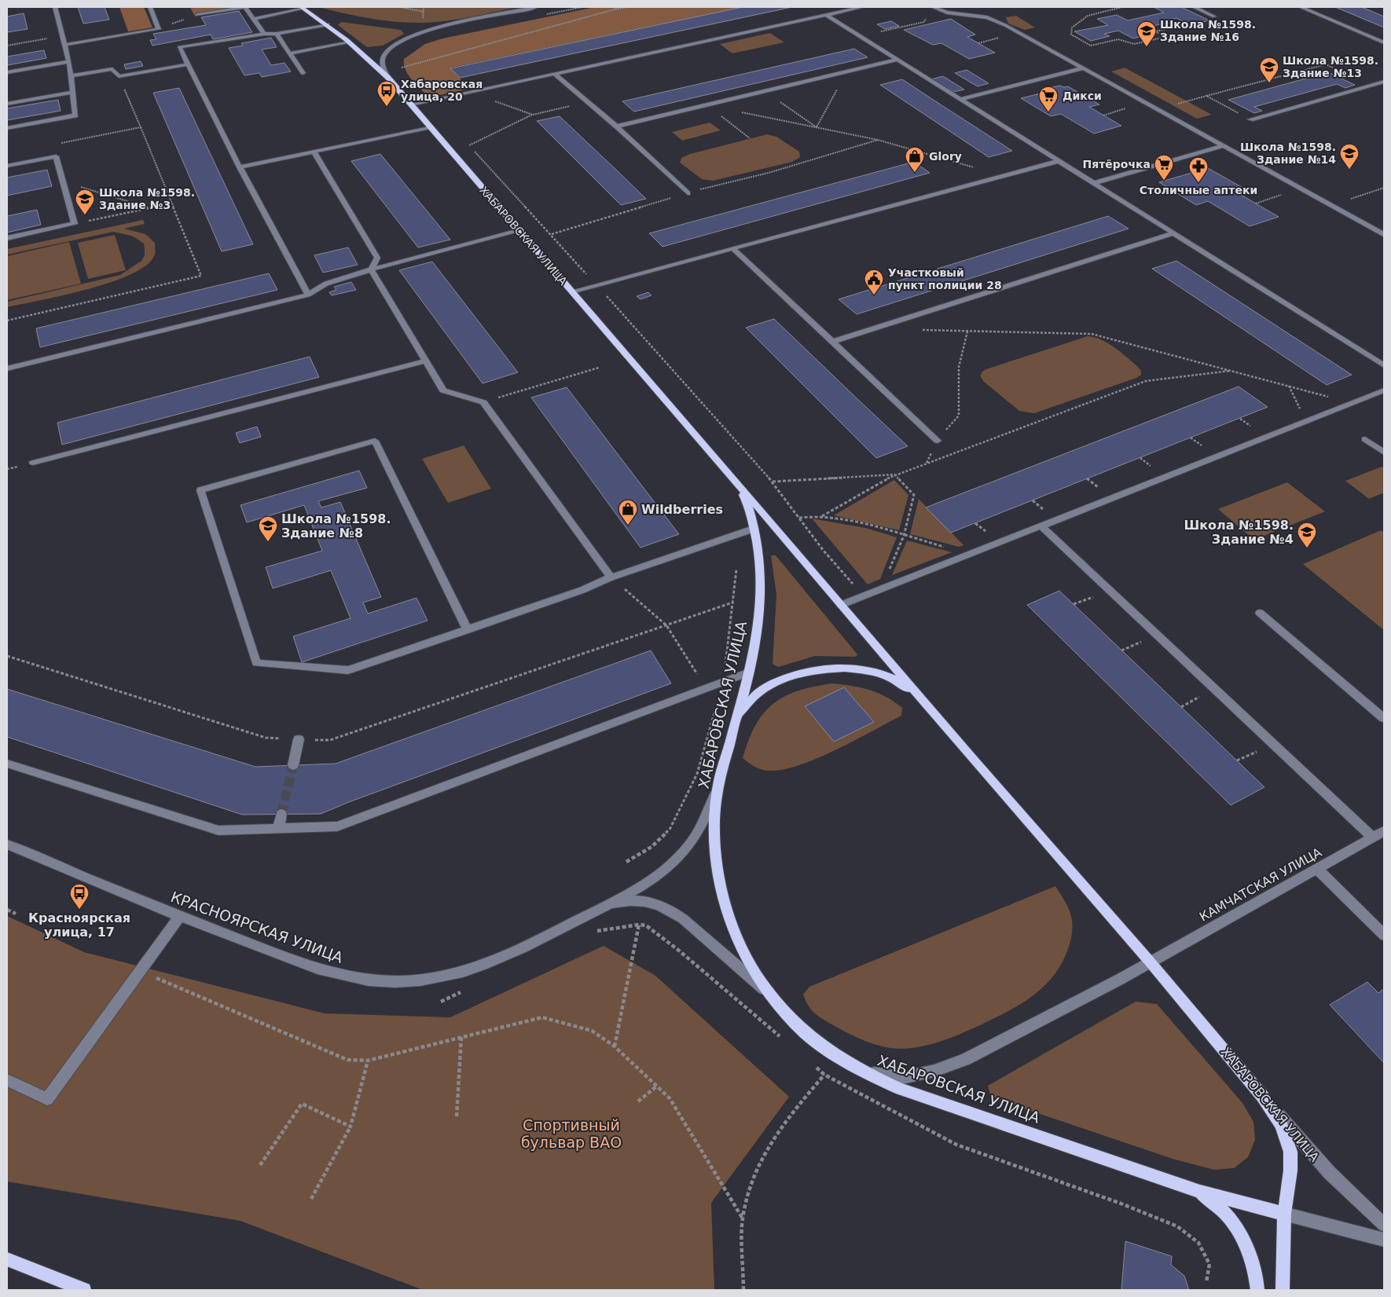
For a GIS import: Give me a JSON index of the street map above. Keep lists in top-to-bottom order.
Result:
{
  "streets": {
    "main road": ["ХАБАРОВСКАЯ УЛИЦА"],
    "street": ["КАМЧАТСКАЯ УЛИЦА", "КРАСНОЯРСКАЯ УЛИЦА"]
  },
  "crossings": [
    ["ХАБАРОВСКАЯ УЛИЦА", "КАМЧАТСКАЯ УЛИЦА"],
    ["ХАБАРОВСКАЯ УЛИЦА", "КРАСНОЯРСКАЯ УЛИЦА"]
  ],
  "parks": ["Спортивный бульвар ВАО"],
  "places": {
    "school or university": [
      "Школа №1598. Здание №16",
      "Школа №1598. Здание №13",
      "Школа №1598. Здание №14",
      "Школа №1598. Здание №3",
      "Школа №1598. Здание №8",
      "Школа №1598. Здание №4"
    ],
    "bus stop": ["Хабаровская улица, 20", "Красноярская улица, 17"],
    "supermarket": ["Дикси", "Пятёрочка"],
    "shop": ["Glory", "Wildberries"],
    "pharmacy": ["Столичные аптеки"],
    "public building": ["Участковый пункт полиции 28"]
  }
}
